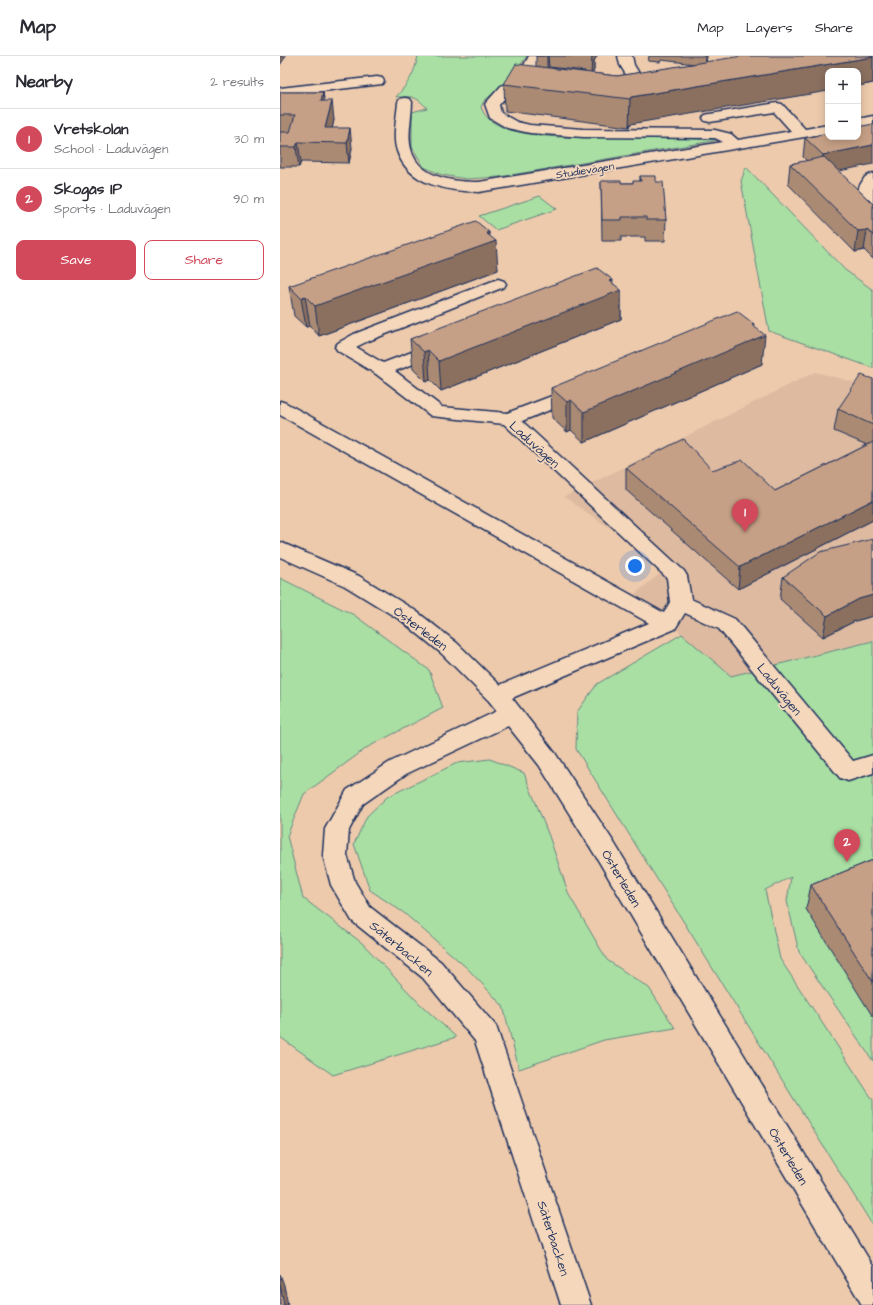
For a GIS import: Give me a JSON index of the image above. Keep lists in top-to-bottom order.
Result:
{
  "streets": {
    "street": [
      "Studievägen",
      "Laduvägen",
      "Österleden",
      "Säterbacken"
    ]
  },
  "crossings": [
    ["Österleden", "Säterbacken"]
  ],
  "page": {
    "header": "Map",
    "nav": ["Map", "Layers", "Share"],
    "heading": ["Nearby", "2 results"],
    "map_buttons": ["+", "−"],
    "list": [
      {
        "mark": "1",
        "name": "Vretskolan",
        "note": "School · Laduvägen",
        "value": "30 m"
      },
      {
        "mark": "2",
        "name": "Skogås IP",
        "note": "Sports · Laduvägen",
        "value": "90 m"
      }
    ],
    "buttons": ["Save", "Share"],
    "pins": ["1", "2"]
  }
}
